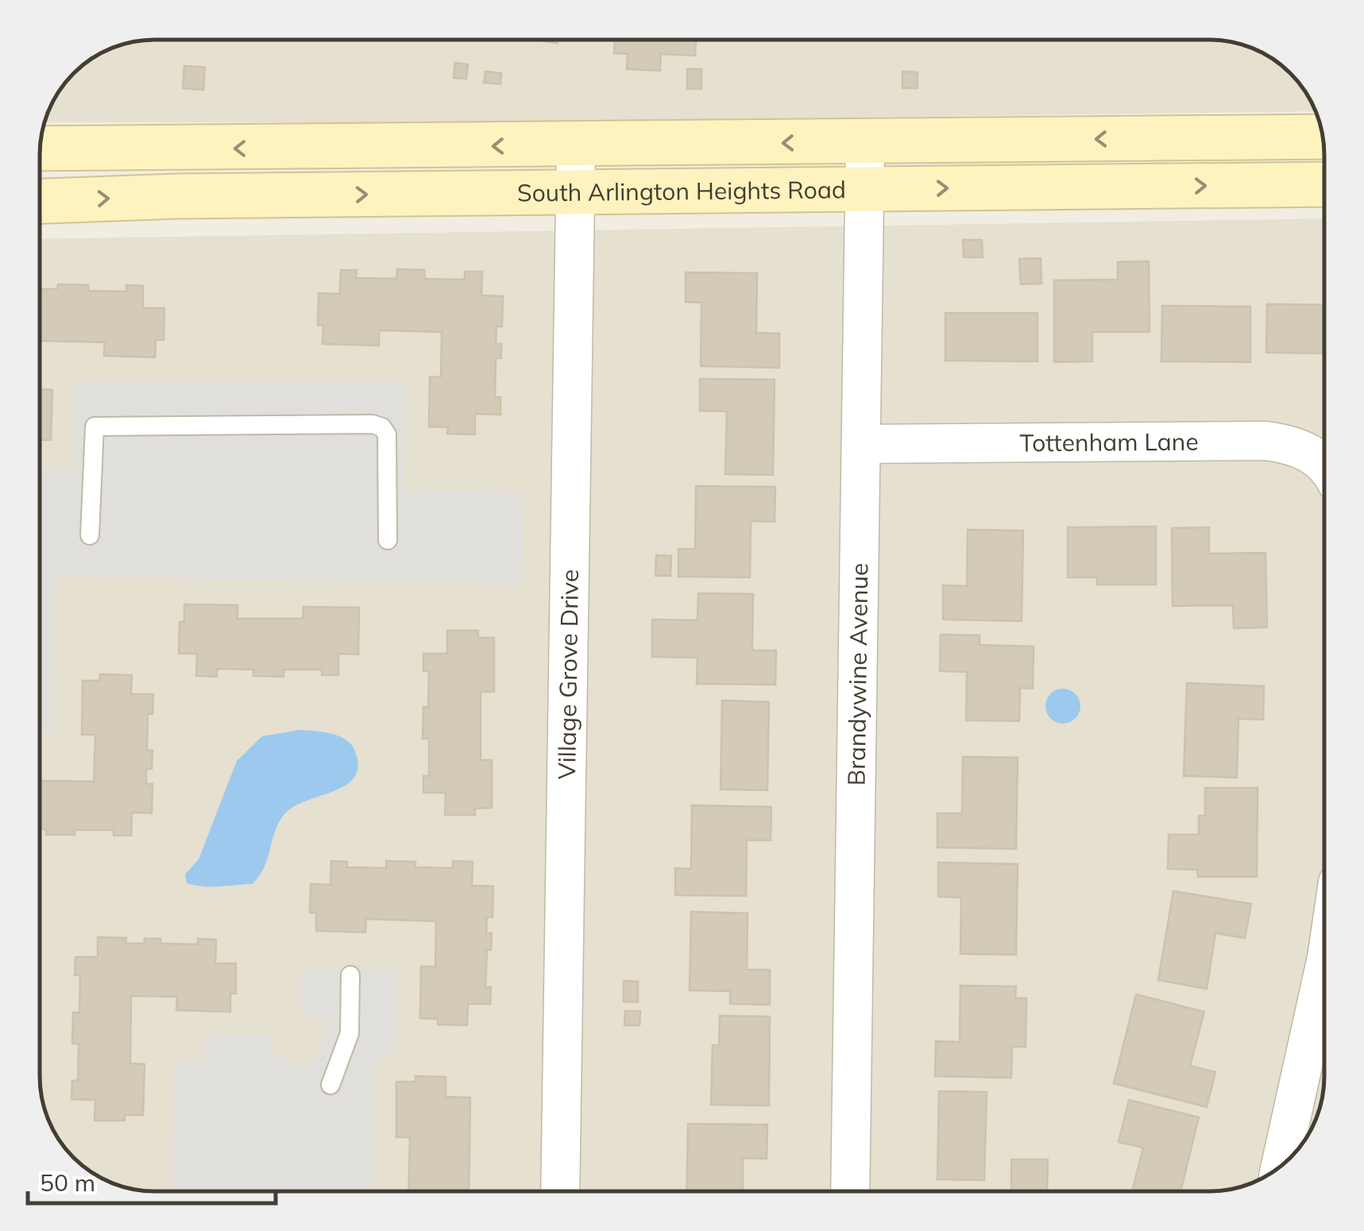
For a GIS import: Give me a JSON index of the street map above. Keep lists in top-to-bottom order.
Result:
{
  "streets": {
    "main road": ["South Arlington Heights Road"],
    "street": ["Tottenham Lane", "Brandywine Avenue", "Village Grove Drive"]
  },
  "crossings": [
    ["South Arlington Heights Road", "Brandywine Avenue"],
    ["South Arlington Heights Road", "Village Grove Drive"],
    ["Tottenham Lane", "Brandywine Avenue"]
  ],
  "scale_bar": "50 m"
}
